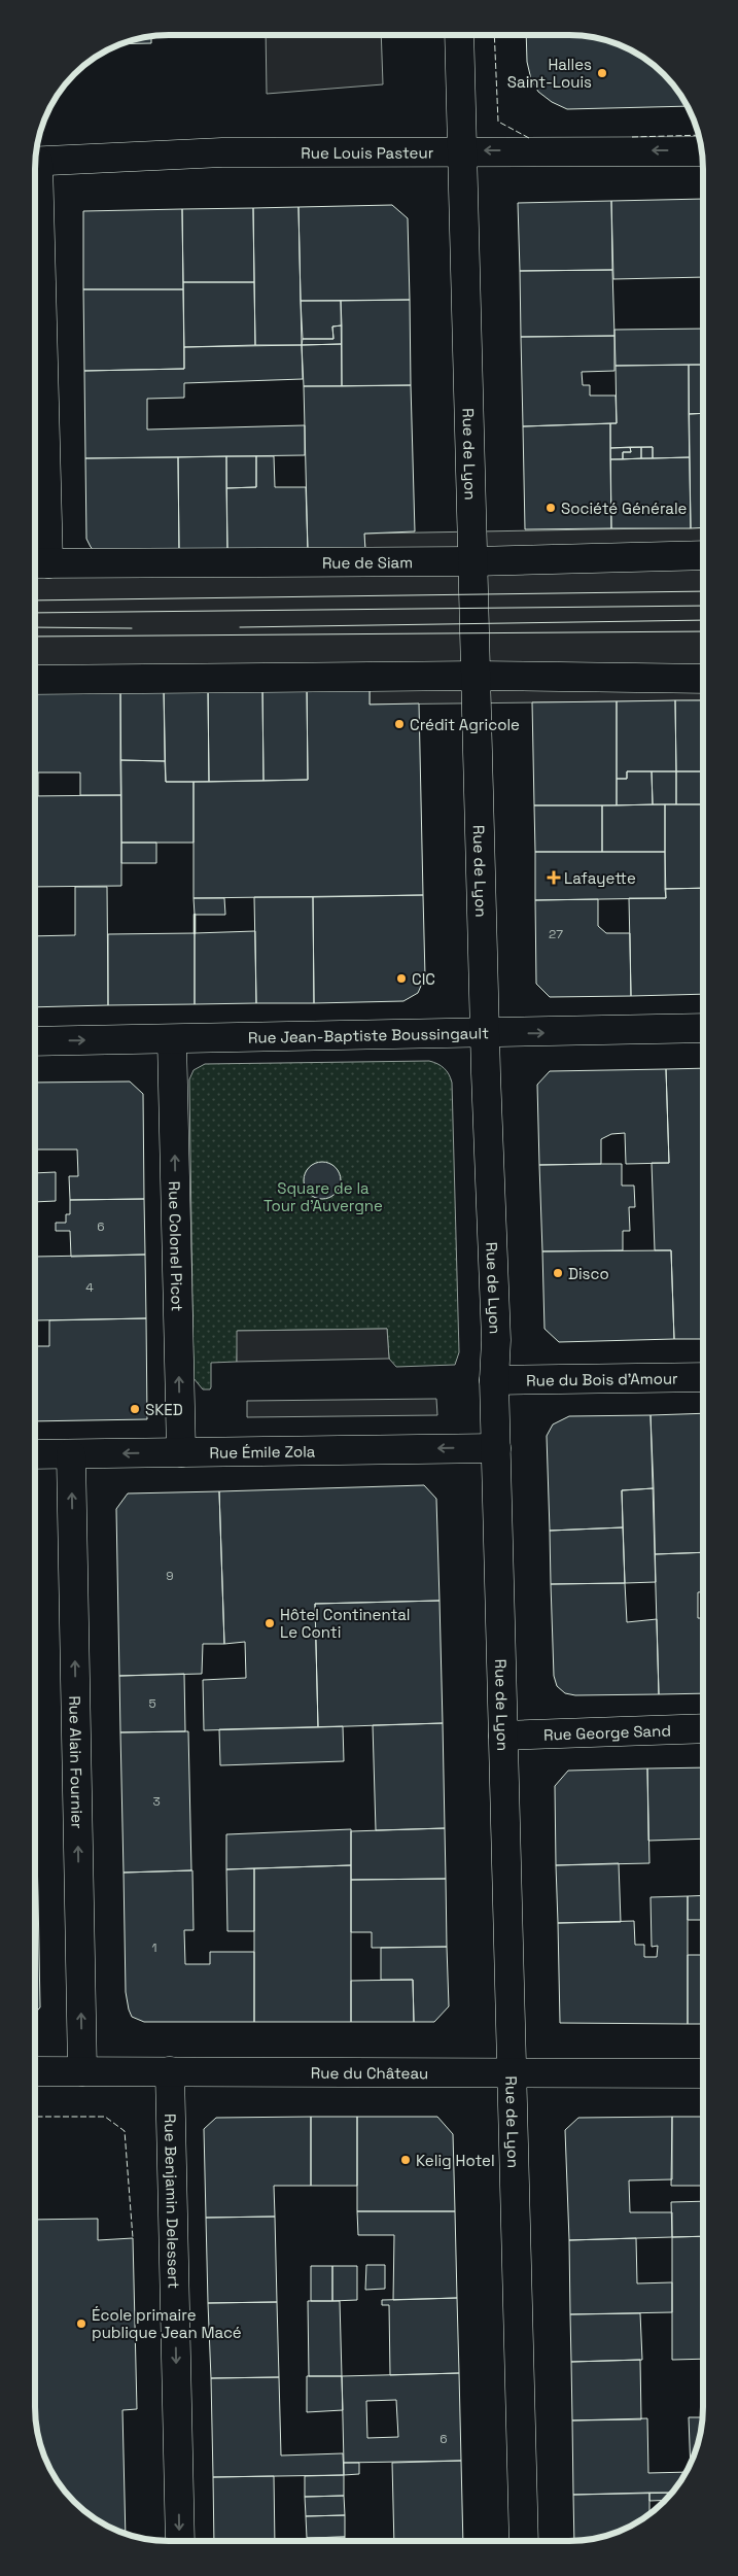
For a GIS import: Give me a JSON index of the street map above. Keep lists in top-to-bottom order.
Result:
{
  "streets": {
    "street": [
      "Rue Louis Pasteur",
      "Rue de Lyon",
      "Rue de Siam",
      "Rue Jean-Baptiste Boussingault",
      "Rue Colonel Picot",
      "Rue du Bois d'Amour",
      "Rue Émile Zola",
      "Rue George Sand",
      "Rue Alain Fournier",
      "Rue du Château",
      "Rue Benjamin Delessert"
    ]
  },
  "crossings": [
    ["Rue Louis Pasteur", "Rue de Lyon"],
    ["Rue de Lyon", "Rue de Siam"],
    ["Rue de Lyon", "Rue Jean-Baptiste Boussingault"],
    ["Rue de Lyon", "Rue du Bois d'Amour"],
    ["Rue de Lyon", "Rue Émile Zola"],
    ["Rue de Lyon", "Rue George Sand"],
    ["Rue de Lyon", "Rue du Château"],
    ["Rue Jean-Baptiste Boussingault", "Rue Colonel Picot"],
    ["Rue Colonel Picot", "Rue Émile Zola"],
    ["Rue Émile Zola", "Rue Alain Fournier"],
    ["Rue Alain Fournier", "Rue du Château"],
    ["Rue du Château", "Rue Benjamin Delessert"]
  ],
  "one_way": [
    "Rue Louis Pasteur",
    "Rue Jean-Baptiste Boussingault",
    "Rue Colonel Picot",
    "Rue Émile Zola",
    "Rue Alain Fournier",
    "Rue Benjamin Delessert"
  ],
  "parks": ["Square de la Tour d'Auvergne"],
  "places": {
    "other": [
      "Halles Saint-Louis",
      "Société Générale",
      "Crédit Agricole",
      "CIC",
      "Disco",
      "SKED",
      "Hôtel Continental Le Conti",
      "Kelig Hotel",
      "École primaire publique Jean Macé"
    ],
    "health": ["Lafayette"]
  },
  "house_numbers": [
    "27",
    "6",
    "4",
    "9",
    "5",
    "3",
    "1",
    "6"
  ]
}
